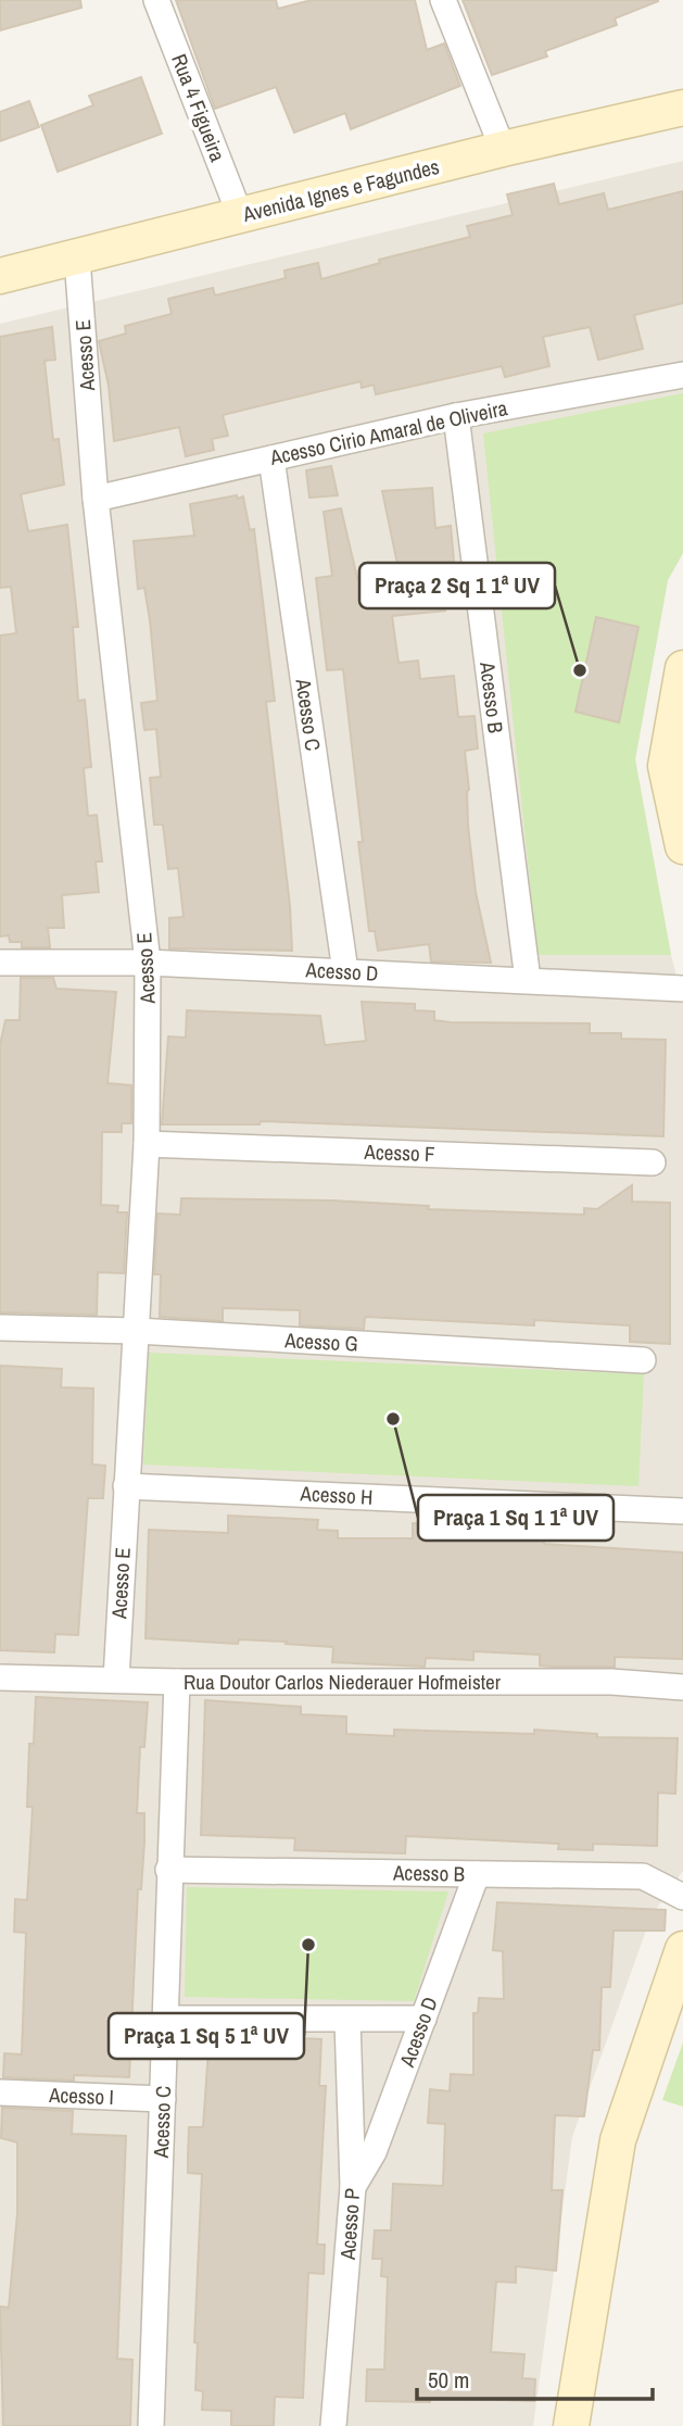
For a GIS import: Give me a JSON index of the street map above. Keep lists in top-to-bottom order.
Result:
{
  "streets": {
    "street": [
      "Rua 4 Figueira",
      "Avenida Ignes e Fagundes",
      "Acesso E",
      "Acesso Cirio Amaral de Oliveira",
      "Acesso B",
      "Acesso C",
      "Acesso D",
      "Acesso F",
      "Acesso G",
      "Acesso H",
      "Rua Doutor Carlos Niederauer Hofmeister",
      "Acesso I",
      "Acesso P"
    ]
  },
  "crossings": [
    ["Rua 4 Figueira", "Avenida Ignes e Fagundes"],
    ["Avenida Ignes e Fagundes", "Acesso E"],
    ["Acesso E", "Acesso Cirio Amaral de Oliveira"],
    ["Acesso E", "Acesso D"],
    ["Acesso E", "Acesso F"],
    ["Acesso E", "Acesso G"],
    ["Acesso E", "Acesso H"],
    ["Acesso E", "Rua Doutor Carlos Niederauer Hofmeister"],
    ["Acesso Cirio Amaral de Oliveira", "Acesso B"],
    ["Acesso Cirio Amaral de Oliveira", "Acesso C"],
    ["Acesso B", "Acesso C"],
    ["Acesso B", "Acesso D"],
    ["Acesso C", "Acesso D"],
    ["Acesso C", "Rua Doutor Carlos Niederauer Hofmeister"],
    ["Acesso C", "Acesso I"],
    ["Acesso D", "Acesso P"]
  ],
  "places": ["Praça 2 Sq 1 1ª UV", "Praça 1 Sq 1 1ª UV", "Praça 1 Sq 5 1ª UV"],
  "scale_bar": "50 m"
}
